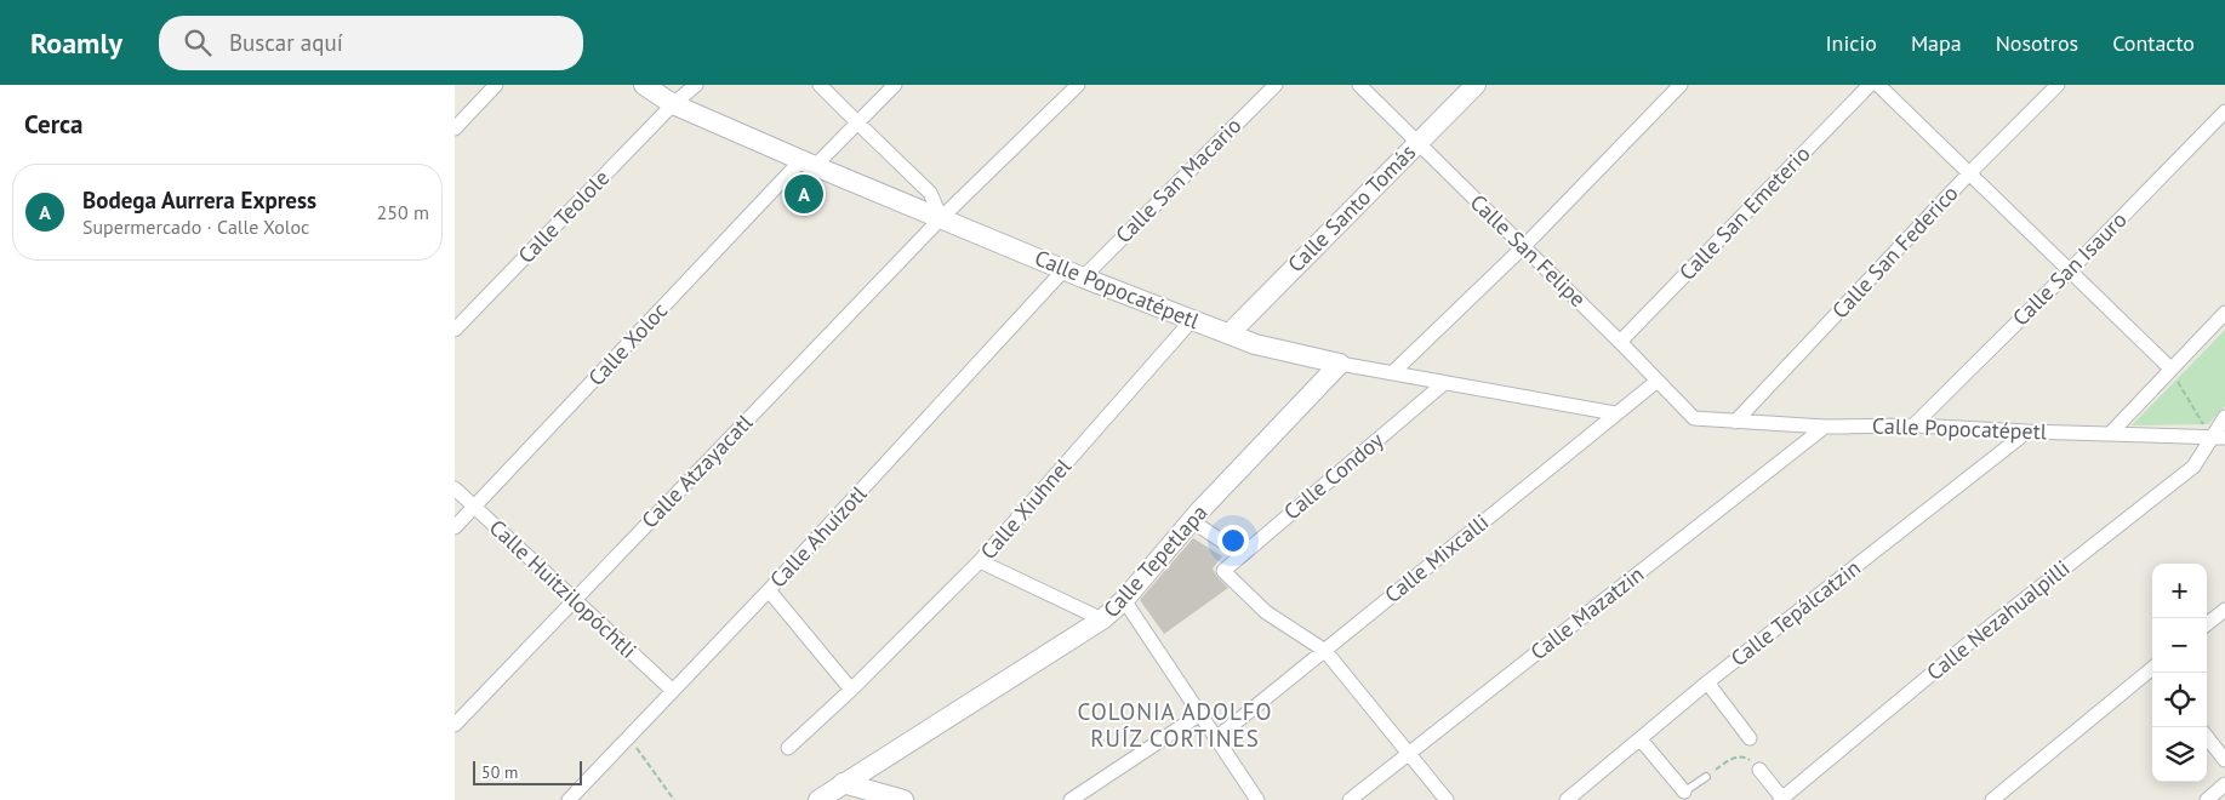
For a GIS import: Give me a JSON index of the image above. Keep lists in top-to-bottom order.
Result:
{
  "streets": {
    "street": [
      "Calle San Macario",
      "Calle Santo Tomás",
      "Calle San Emeterio",
      "Calle Teolole",
      "Calle San Felipe",
      "Calle San Federico",
      "Calle San Isauro",
      "Calle Popocatépetl",
      "Calle Xoloc",
      "Calle Atzayacatl",
      "Calle Condoy",
      "Calle Xiuhnel",
      "Calle Ahuízotl",
      "Calle Mixcalli",
      "Calle Tepetlapa",
      "Calle Huitzilopóchtli",
      "Calle Mazatzin",
      "Calle Tepálcatzin",
      "Calle Nezahualpilli"
    ]
  },
  "crossings": [
    ["Calle San Macario", "Calle Popocatépetl"],
    ["Calle San Macario", "Calle Ahuízotl"],
    ["Calle Santo Tomás", "Calle San Felipe"],
    ["Calle Santo Tomás", "Calle Popocatépetl"],
    ["Calle San Emeterio", "Calle San Felipe"],
    ["Calle Teolole", "Calle Popocatépetl"],
    ["Calle San Felipe", "Calle Popocatépetl"],
    ["Calle San Felipe", "Calle Mixcalli"],
    ["Calle San Federico", "Calle Popocatépetl"],
    ["Calle San Isauro", "Calle Popocatépetl"],
    ["Calle Popocatépetl", "Calle Xoloc"],
    ["Calle Popocatépetl", "Calle Atzayacatl"],
    ["Calle Popocatépetl", "Calle Condoy"],
    ["Calle Popocatépetl", "Calle Xiuhnel"],
    ["Calle Popocatépetl", "Calle Ahuízotl"],
    ["Calle Popocatépetl", "Calle Mixcalli"],
    ["Calle Popocatépetl", "Calle Tepetlapa"],
    ["Calle Popocatépetl", "Calle Mazatzin"],
    ["Calle Popocatépetl", "Calle Tepálcatzin"],
    ["Calle Popocatépetl", "Calle Nezahualpilli"],
    ["Calle Xoloc", "Calle Huitzilopóchtli"],
    ["Calle Atzayacatl", "Calle Huitzilopóchtli"],
    ["Calle Condoy", "Calle Mixcalli"],
    ["Calle Ahuízotl", "Calle Huitzilopóchtli"]
  ],
  "districts": ["COLONIA ADOLFO RUÍZ CORTINES"],
  "scale_bar": "50 m",
  "page": {
    "header": "Roamly",
    "search": "Buscar aquí",
    "nav": [
      "Inicio",
      "Mapa",
      "Nosotros",
      "Contacto"
    ],
    "heading": "Cerca",
    "list": [
      {
        "mark": "A",
        "name": "Bodega Aurrera Express",
        "note": "Supermercado · Calle Xoloc",
        "value": "250 m"
      }
    ],
    "pins": "A",
    "map_buttons": ["+", "−"],
    "scale": "50 m"
  }
}
